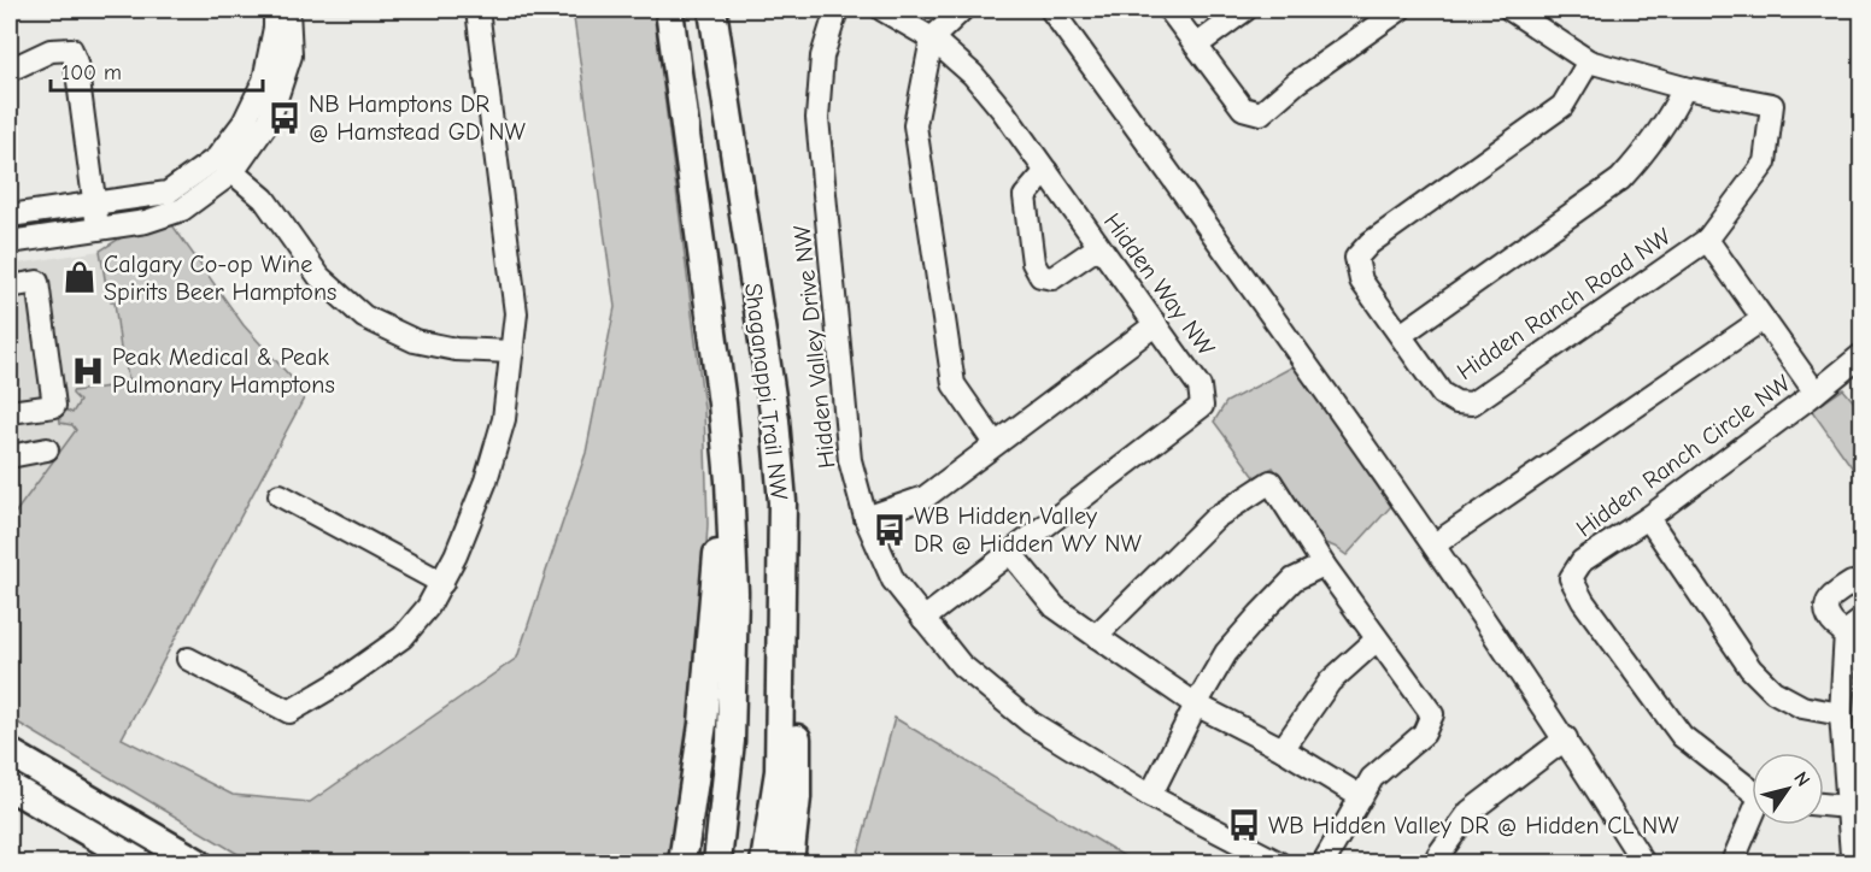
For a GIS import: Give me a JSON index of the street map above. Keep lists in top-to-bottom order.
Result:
{
  "streets": {
    "main road": ["Shaganappi Trail NW"],
    "street": [
      "Hidden Way NW",
      "Hidden Ranch Road NW",
      "Hidden Valley Drive NW",
      "Hidden Ranch Circle NW"
    ]
  },
  "crossings": [
    ["Hidden Way NW", "Hidden Valley Drive NW"]
  ],
  "places": {
    "bus stop": ["NB Hamptons DR @ Hamstead GD NW", "WB Hidden Valley DR @ Hidden WY NW", "WB Hidden Valley DR @ Hidden CL NW"],
    "shop": ["Calgary Co-op Wine Spirits Beer Hamptons"],
    "hospital": ["Peak Medical & Peak Pulmonary Hamptons"]
  },
  "scale_bar": "100 m",
  "north": "top right"
}
